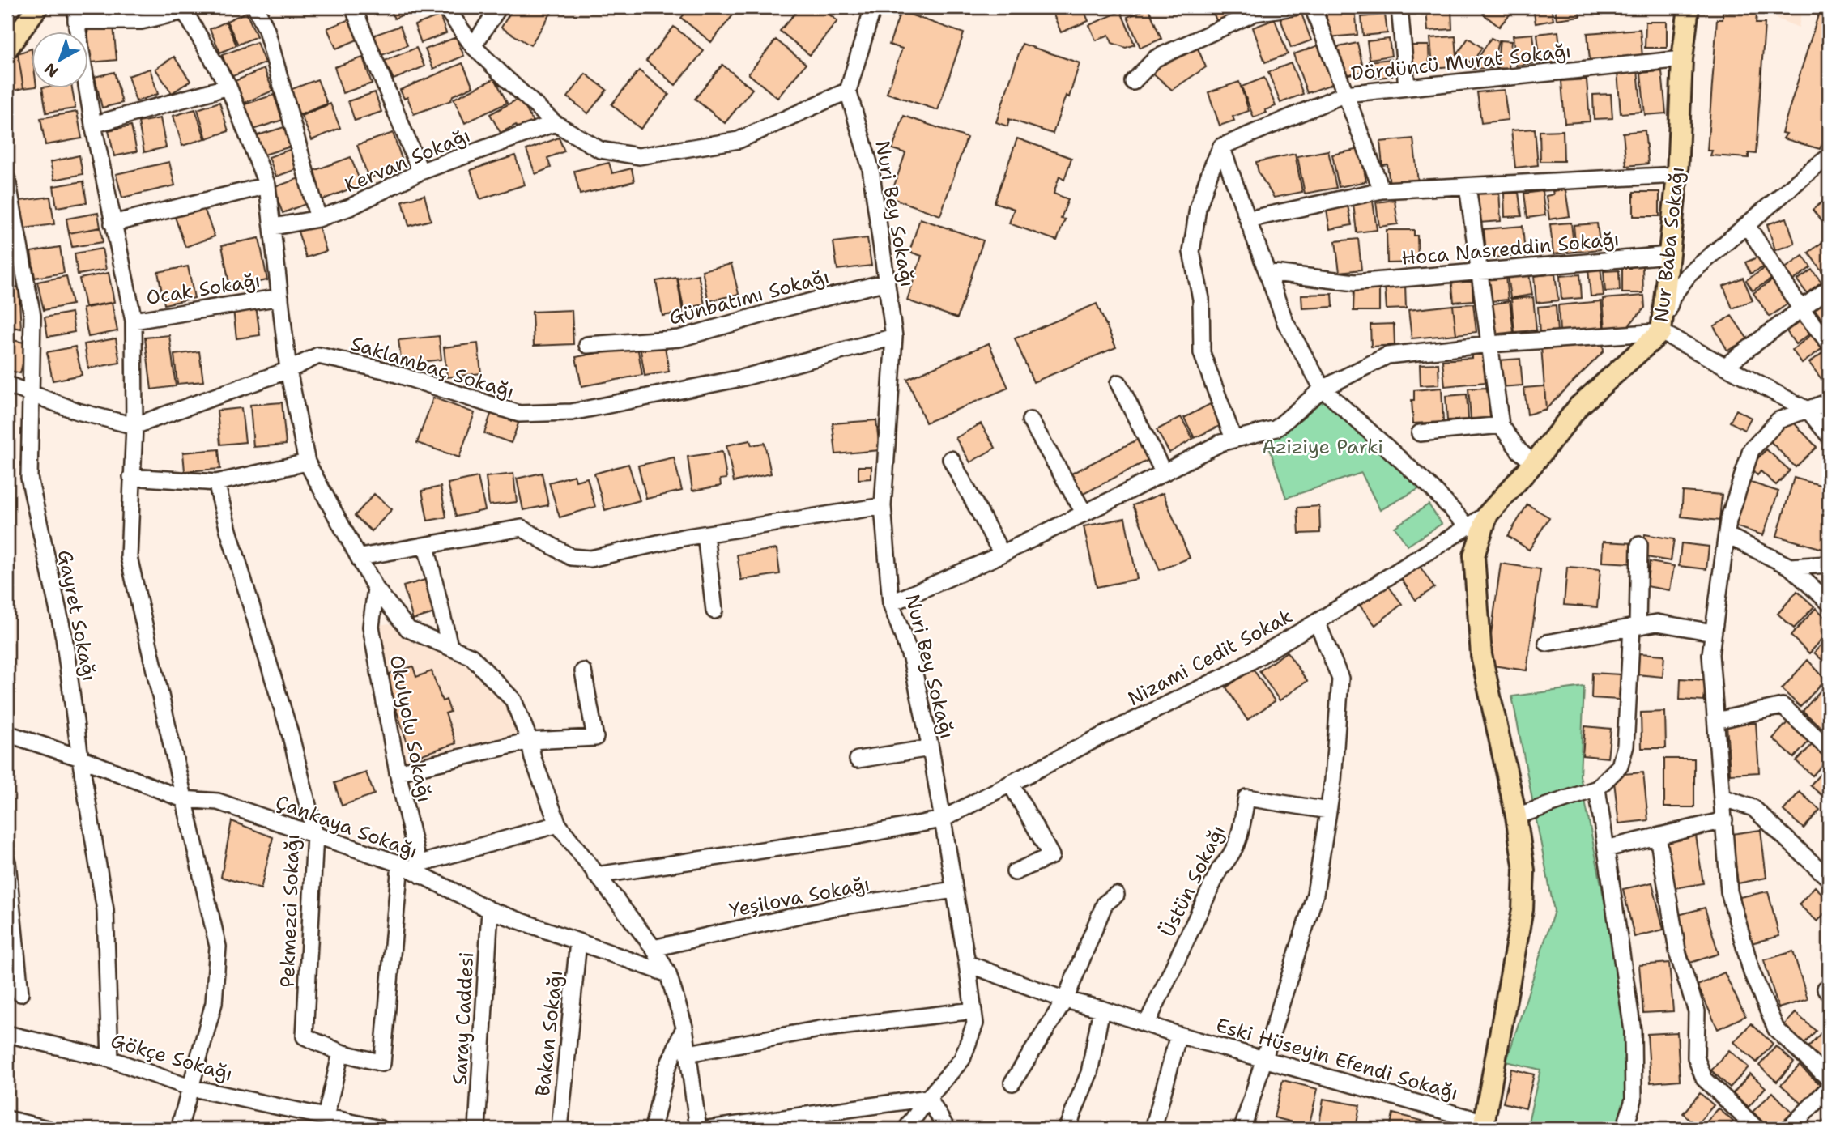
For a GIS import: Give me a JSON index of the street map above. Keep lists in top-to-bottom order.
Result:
{
  "streets": {
    "main road": ["Nur Baba Sokağı"],
    "street": [
      "Dördüncü Murat Sokağı",
      "Kervan Sokağı",
      "Nuri Bey Sokağı",
      "Hoca Nasreddin Sokağı",
      "Ocak Sokağı",
      "Günbatımı Sokağı",
      "Saklambaç Sokağı",
      "Gayret Sokağı",
      "Nizami Cedit Sokak",
      "Okulyolu Sokağı",
      "Çankaya Sokağı",
      "Üstün Sokağı",
      "Yeşilova Sokağı",
      "Pekmezci Sokağı",
      "Saray Caddesi",
      "Bakan Sokağı",
      "Gökçe Sokağı",
      "Eski Hüseyin Efendi Sokağı"
    ]
  },
  "crossings": [
    ["Dördüncü Murat Sokağı", "Nur Baba Sokağı"],
    ["Nuri Bey Sokağı", "Günbatımı Sokağı"],
    ["Nuri Bey Sokağı", "Saklambaç Sokağı"],
    ["Nuri Bey Sokağı", "Nizami Cedit Sokak"],
    ["Nuri Bey Sokağı", "Yeşilova Sokağı"],
    ["Nuri Bey Sokağı", "Eski Hüseyin Efendi Sokağı"],
    ["Nur Baba Sokağı", "Hoca Nasreddin Sokağı"],
    ["Nur Baba Sokağı", "Nizami Cedit Sokak"],
    ["Gayret Sokağı", "Çankaya Sokağı"],
    ["Gayret Sokağı", "Gökçe Sokağı"],
    ["Okulyolu Sokağı", "Çankaya Sokağı"],
    ["Çankaya Sokağı", "Pekmezci Sokağı"],
    ["Çankaya Sokağı", "Saray Caddesi"],
    ["Çankaya Sokağı", "Bakan Sokağı"],
    ["Üstün Sokağı", "Eski Hüseyin Efendi Sokağı"]
  ],
  "parks": ["Aziziye Parki"],
  "north": "bottom left"
}
